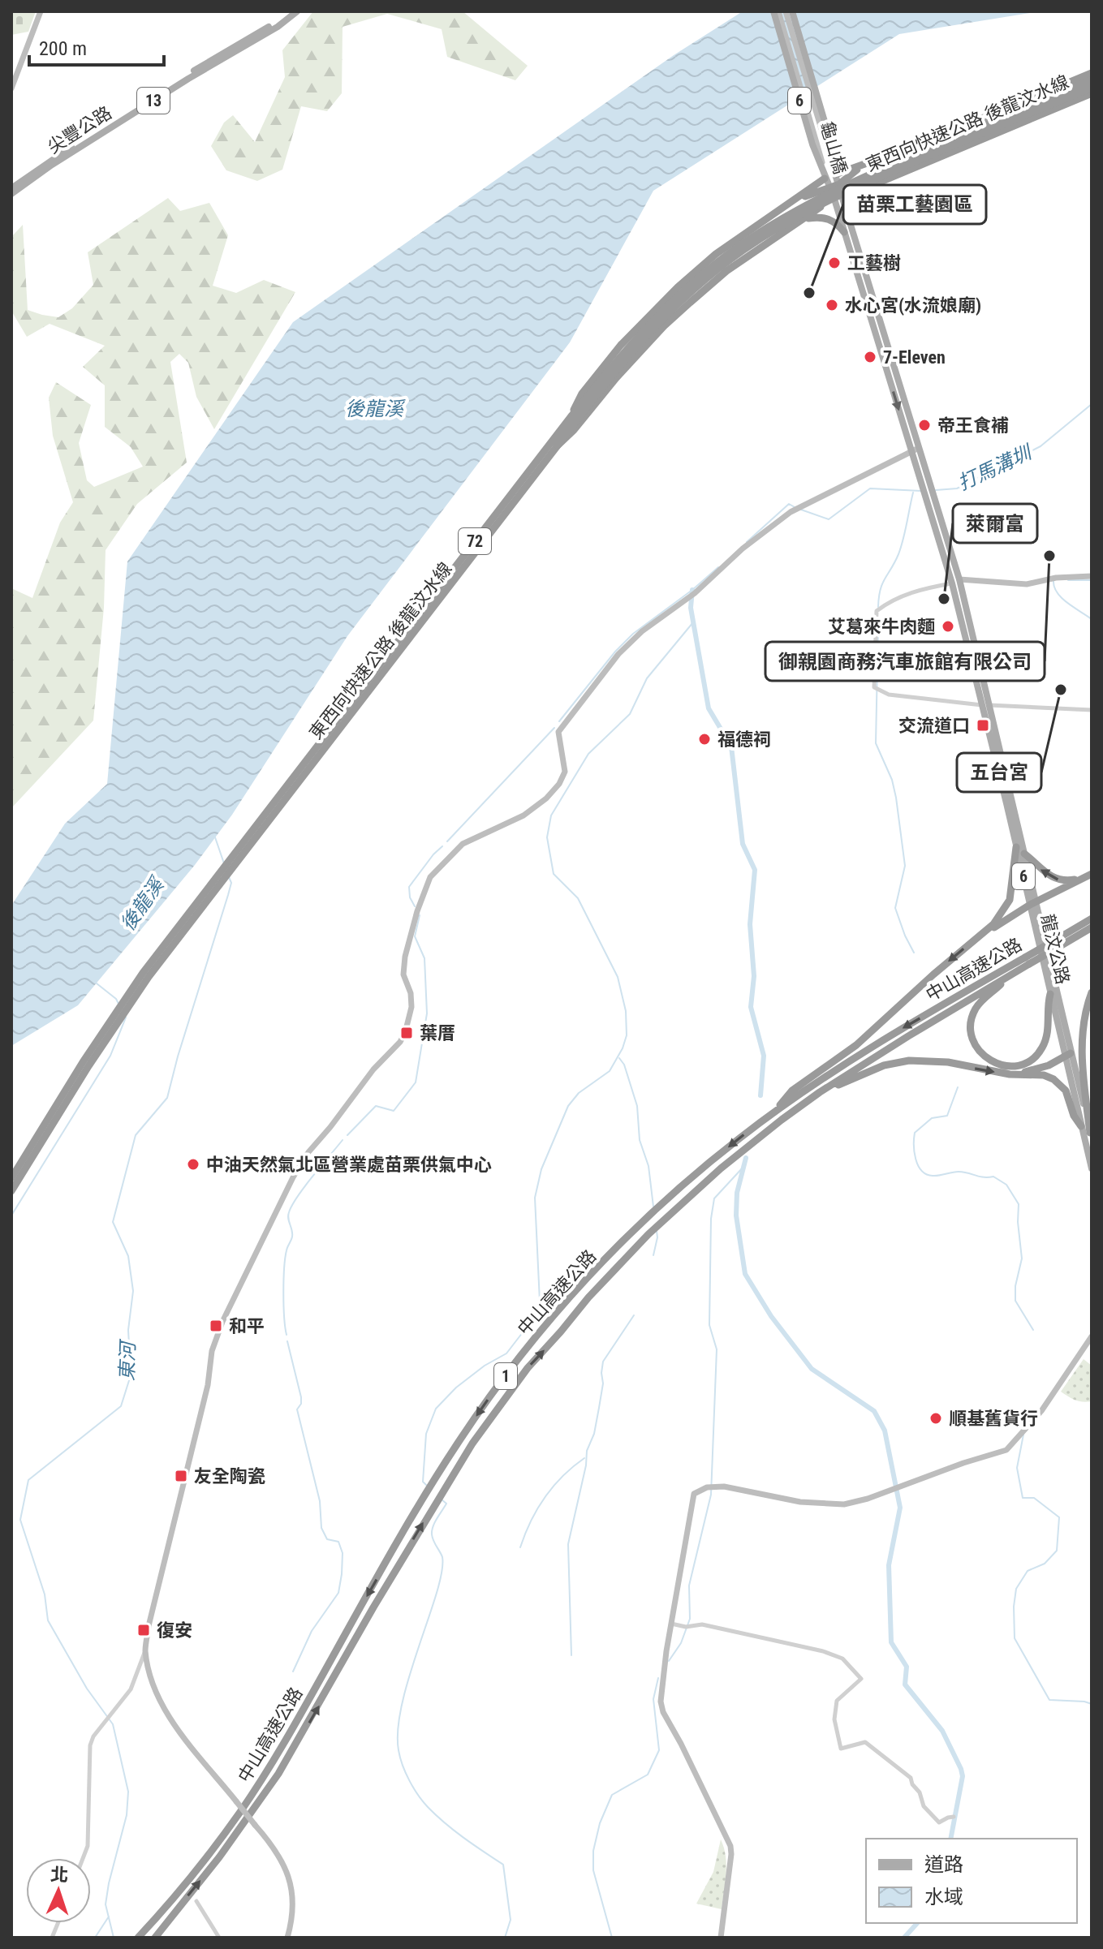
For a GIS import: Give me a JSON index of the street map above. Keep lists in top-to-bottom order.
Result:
{
  "streets": {
    "highway": [
      "東西向快速公路 後龍汶水線",
      "72",
      "中山高速公路",
      "1"
    ],
    "main road": [
      "13",
      "6",
      "尖豐公路",
      "龜山橋",
      "龍汶公路"
    ]
  },
  "crossings": [
    ["6", "龜山橋"],
    ["6", "龍汶公路"]
  ],
  "water": ["後龍溪", "打馬溝圳", "東河"],
  "places": {
    "other": [
      "工藝樹",
      "苗栗工藝園區",
      "水心宮(水流娘廟)",
      "7-Eleven",
      "帝王食補",
      "御親園商務汽車旅館有限公司",
      "萊爾富",
      "艾葛來牛肉麵",
      "五台宮",
      "福德祠",
      "中油天然氣北區營業處苗栗供氣中心",
      "順基舊貨行"
    ],
    "transit": [
      "交流道口",
      "葉厝",
      "和平",
      "友全陶瓷",
      "復安"
    ]
  },
  "legend": ["道路", "水域"],
  "scale_bar": "200 m",
  "north": "top"
}
